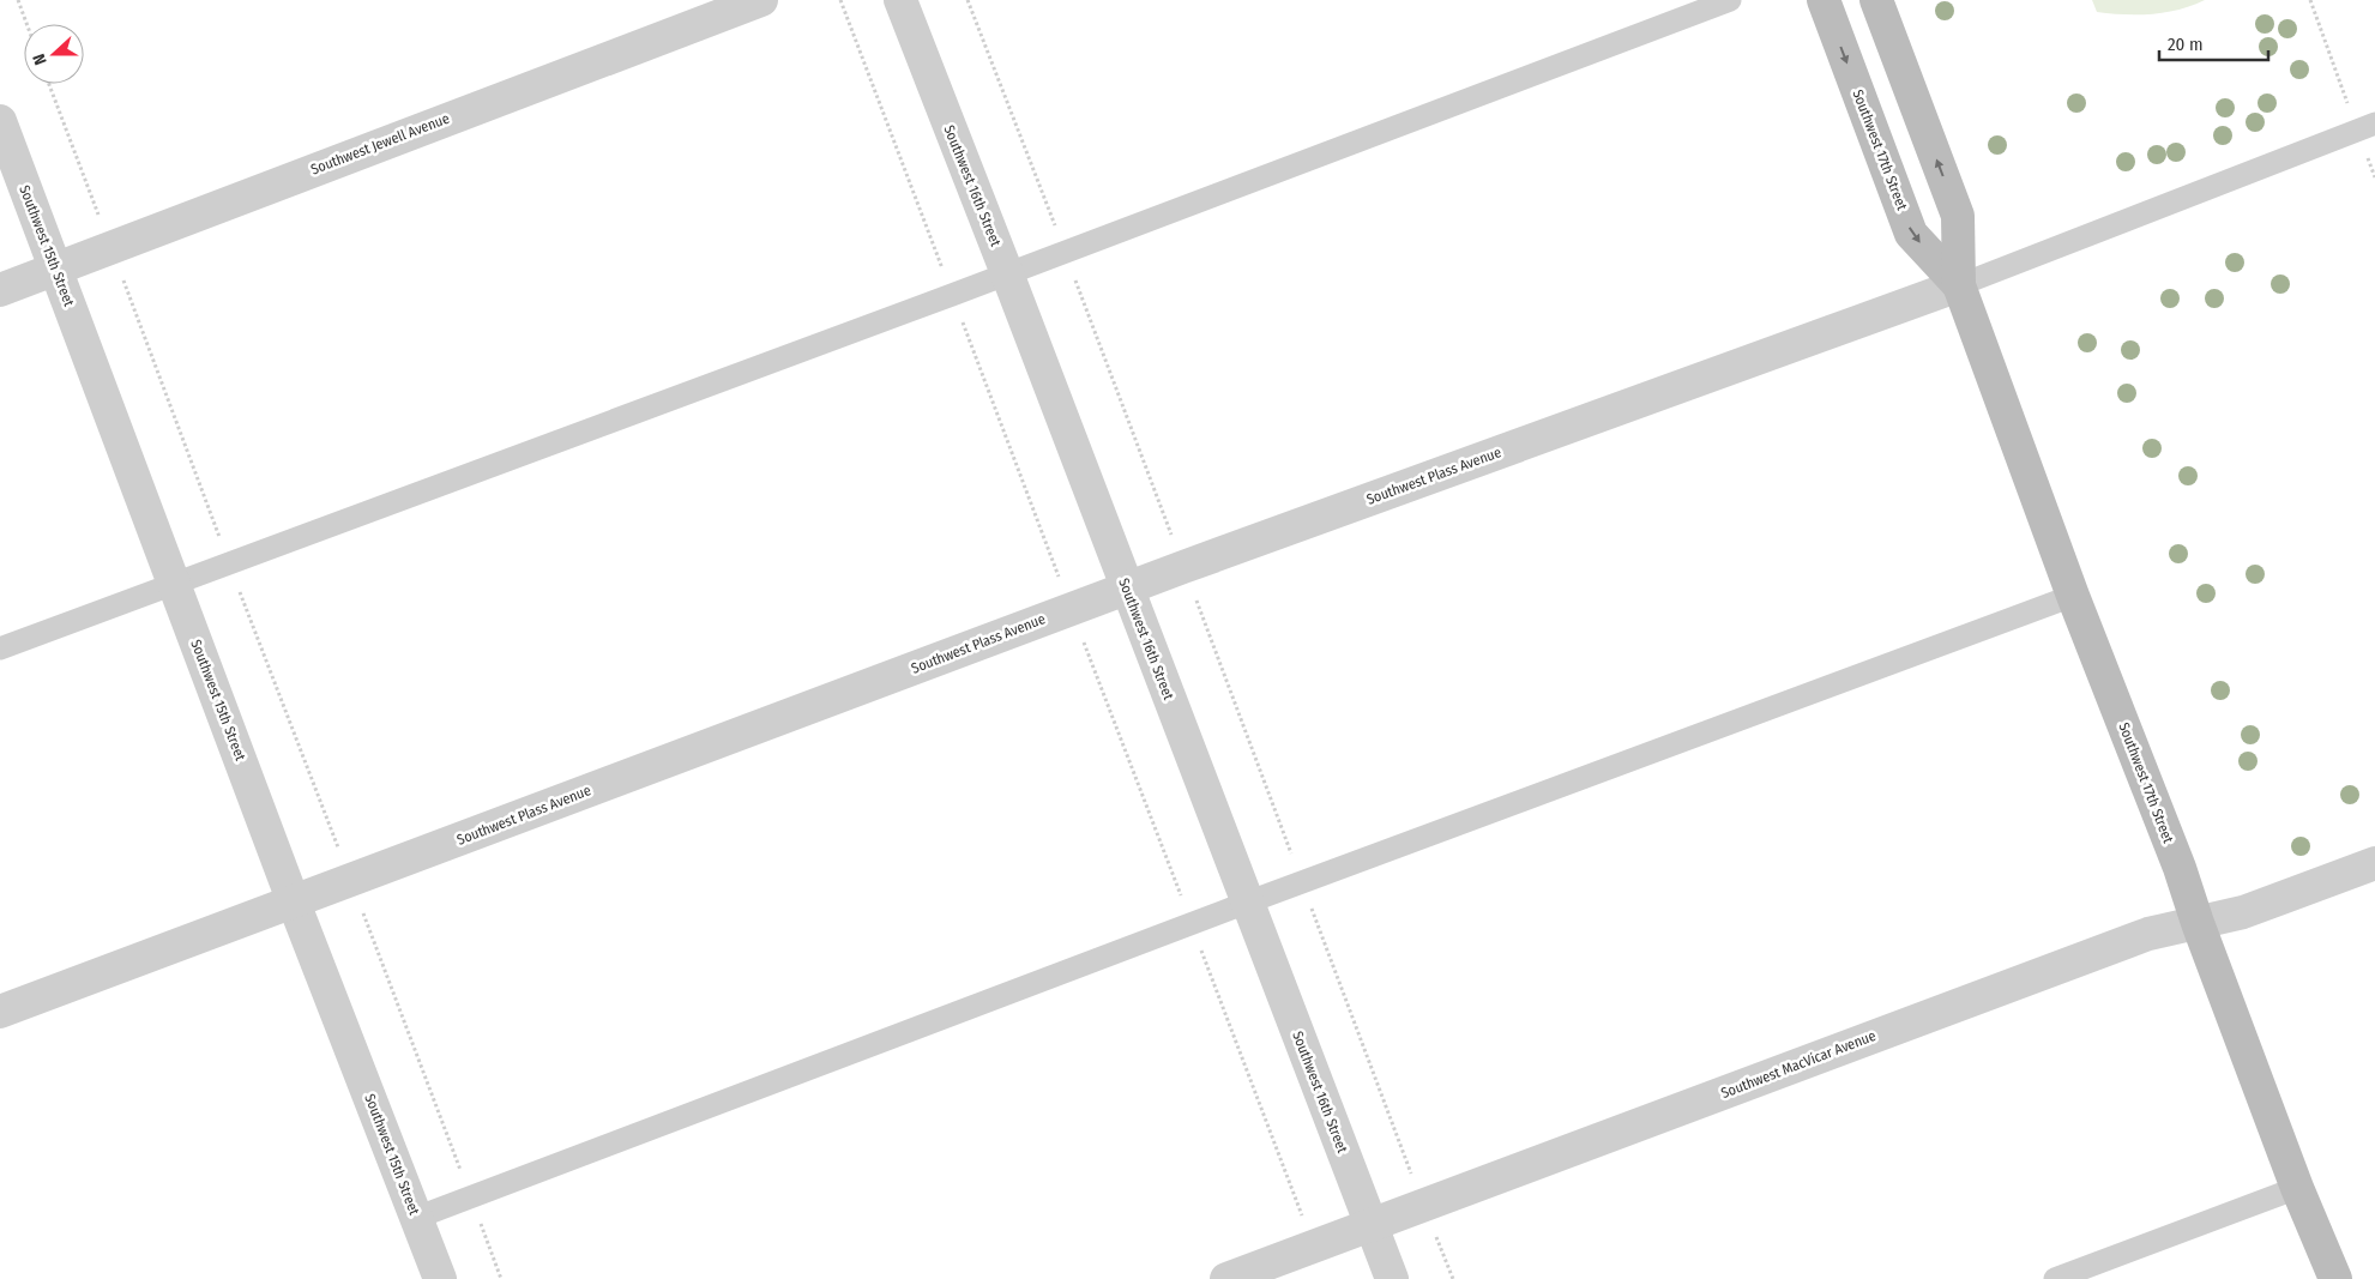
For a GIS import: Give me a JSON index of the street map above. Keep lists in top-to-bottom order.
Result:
{
  "streets": {
    "main road": ["Southwest 17th Street"],
    "street": [
      "Southwest Jewell Avenue",
      "Southwest 16th Street",
      "Southwest 15th Street",
      "Southwest Plass Avenue",
      "Southwest MacVicar Avenue"
    ]
  },
  "crossings": [
    ["Southwest Jewell Avenue", "Southwest 15th Street"],
    ["Southwest 17th Street", "Southwest Plass Avenue"],
    ["Southwest 17th Street", "Southwest MacVicar Avenue"],
    ["Southwest 16th Street", "Southwest Plass Avenue"],
    ["Southwest 16th Street", "Southwest MacVicar Avenue"],
    ["Southwest 15th Street", "Southwest Plass Avenue"]
  ],
  "scale_bar": "20 m",
  "north": "left"
}
